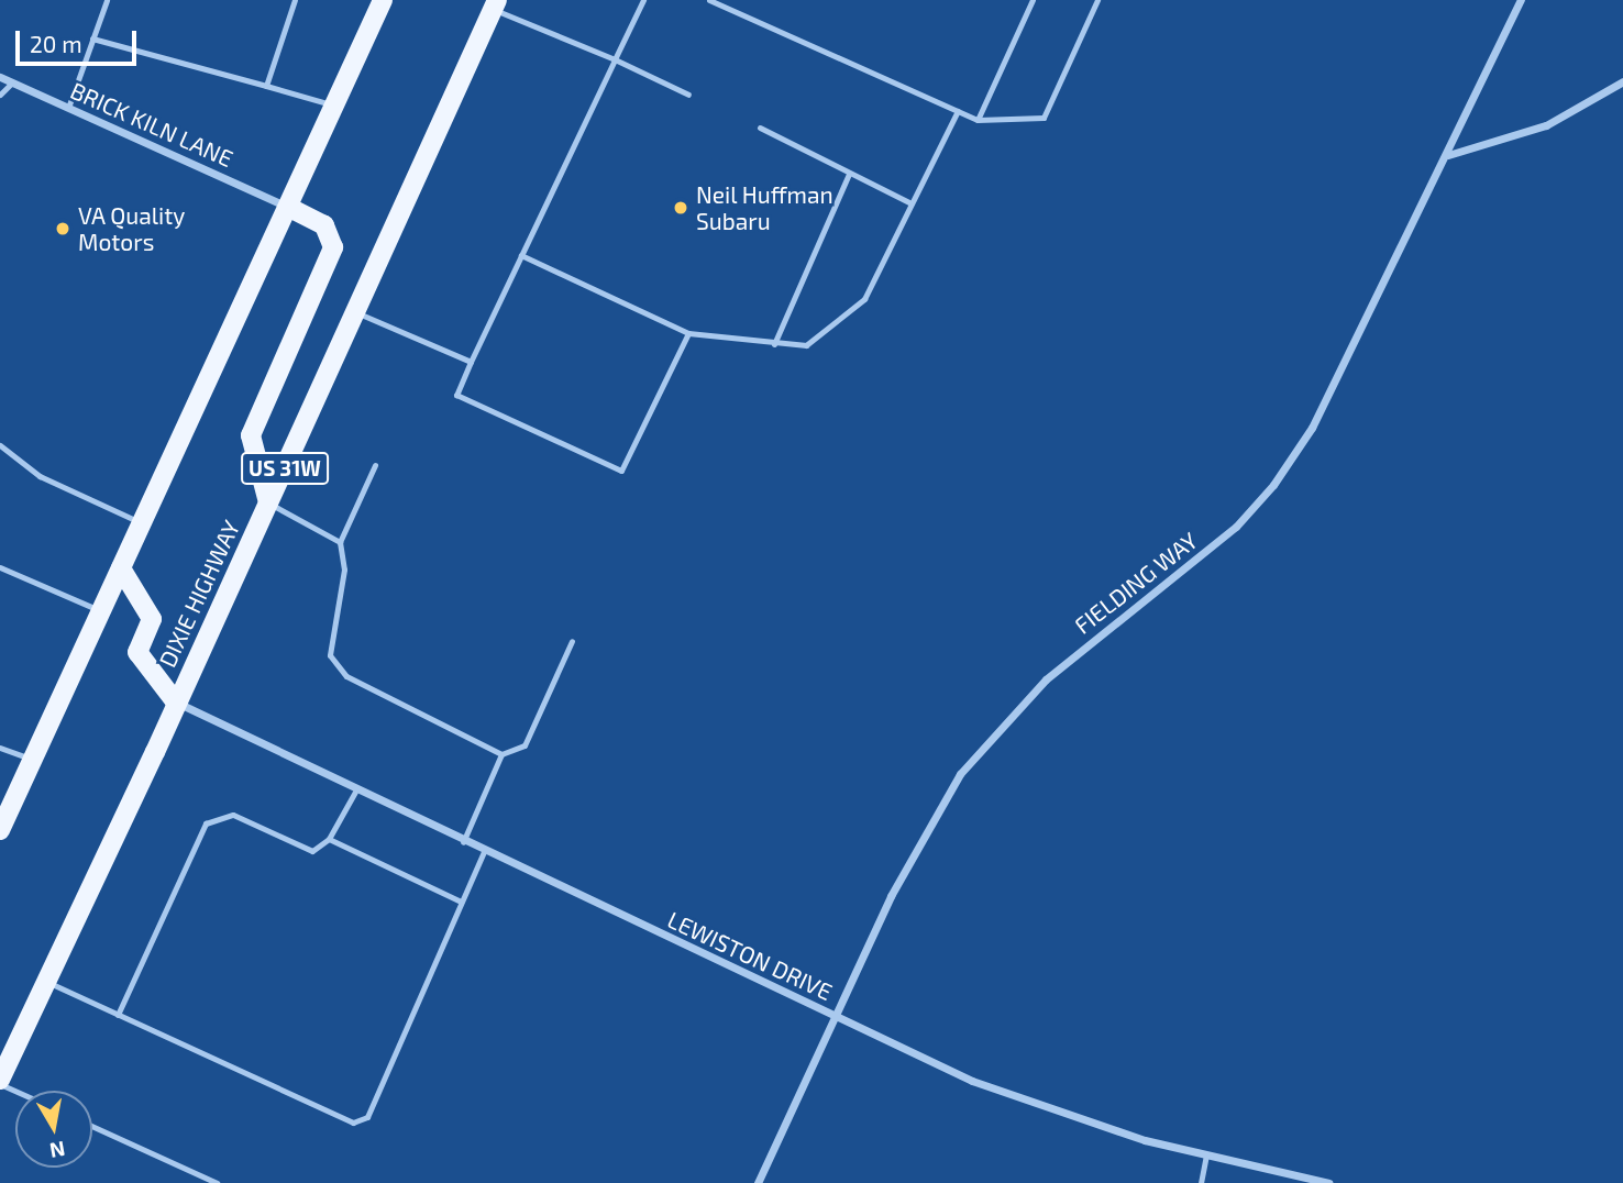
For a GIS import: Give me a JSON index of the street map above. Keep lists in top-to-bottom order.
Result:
{
  "streets": {
    "main road": ["US 31W", "DIXIE HIGHWAY"],
    "street": ["BRICK KILN LANE", "FIELDING WAY", "LEWISTON DRIVE"]
  },
  "crossings": [
    ["FIELDING WAY", "LEWISTON DRIVE"],
    ["DIXIE HIGHWAY", "LEWISTON DRIVE"]
  ],
  "places": ["Neil Huffman Subaru", "VA Quality Motors"],
  "scale_bar": "20 m",
  "north": "bottom"
}
